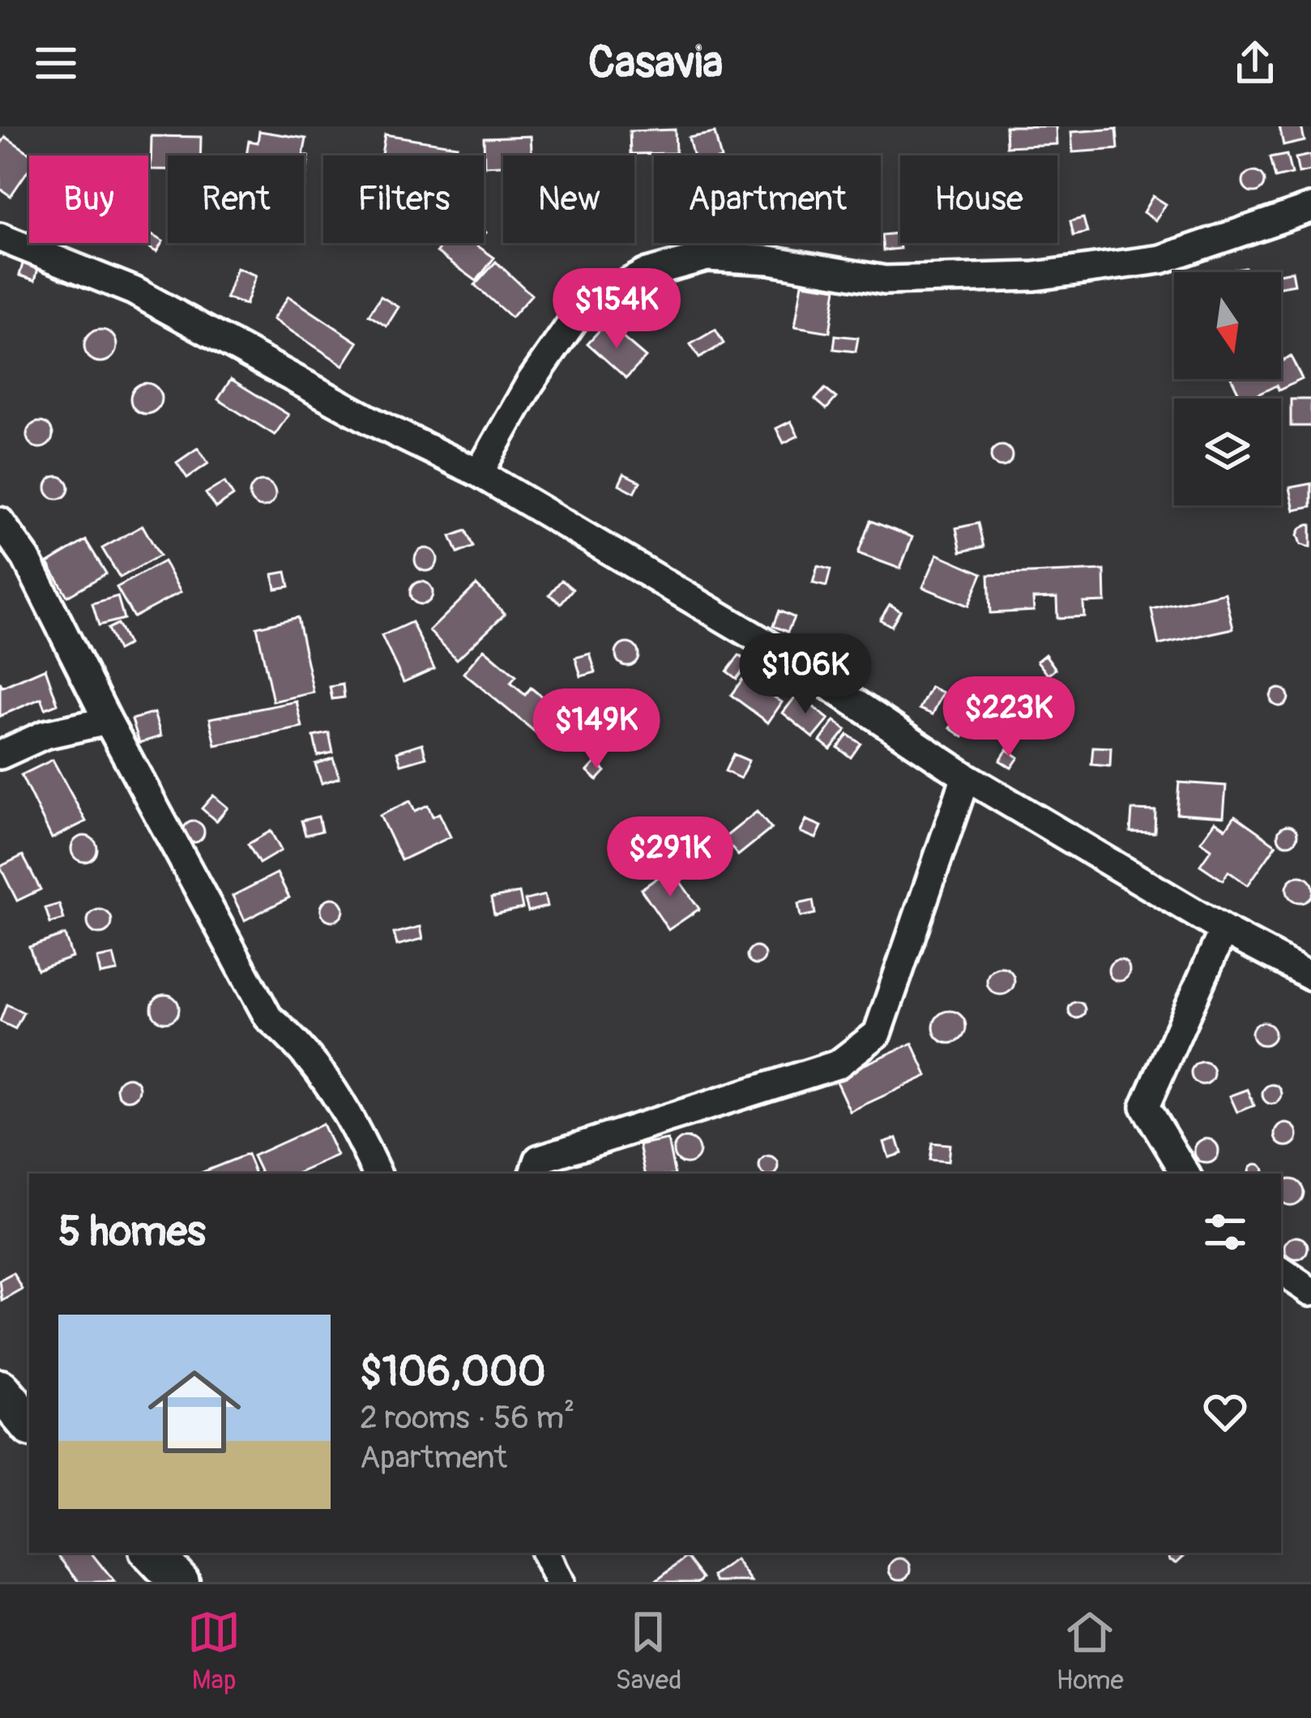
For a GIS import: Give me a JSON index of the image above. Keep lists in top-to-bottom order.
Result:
{
  "north": "bottom",
  "page": {
    "header": "Casavia",
    "chip": [
      "Buy",
      "Rent",
      "Filters",
      "New",
      "Apartment",
      "House"
    ],
    "price": [
      "$154K",
      "$106K",
      "$223K",
      "$149K",
      "$291K"
    ],
    "heading": "5 homes",
    "list": [
      {
        "name": "$106,000",
        "note": "2 rooms · 56 m² · Apartment"
      }
    ],
    "tabs": ["Map", "Saved", "Home"]
  }
}
